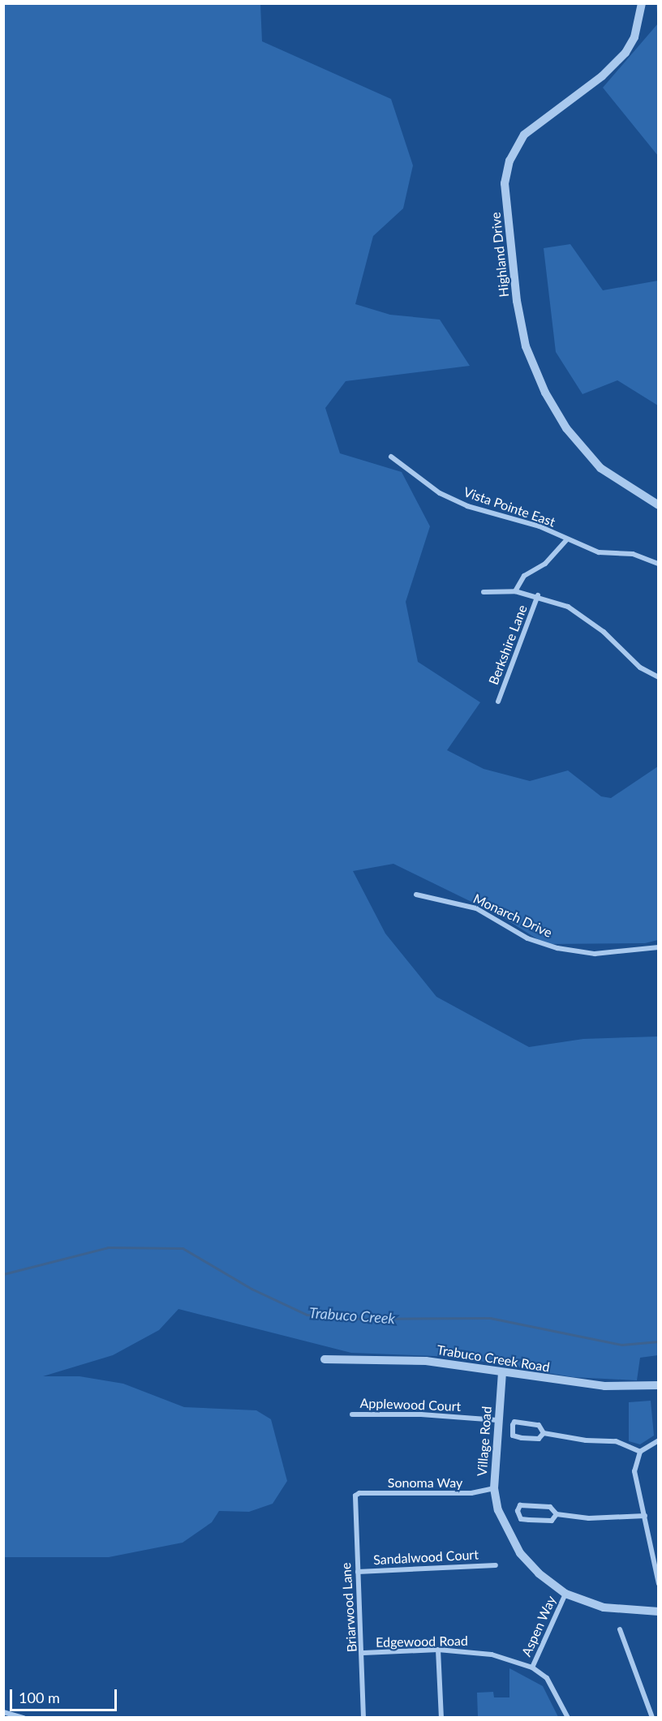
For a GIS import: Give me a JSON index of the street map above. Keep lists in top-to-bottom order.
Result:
{
  "streets": {
    "street": [
      "Highland Drive",
      "Vista Pointe East",
      "Berkshire Lane",
      "Monarch Drive",
      "Trabuco Creek Road",
      "Applewood Court",
      "Village Road",
      "Sonoma Way",
      "Sandalwood Court",
      "Briarwood Lane",
      "Aspen Way",
      "Edgewood Road"
    ]
  },
  "crossings": [
    ["Trabuco Creek Road", "Village Road"],
    ["Applewood Court", "Village Road"],
    ["Village Road", "Sonoma Way"],
    ["Village Road", "Aspen Way"],
    ["Sonoma Way", "Briarwood Lane"],
    ["Sandalwood Court", "Briarwood Lane"],
    ["Briarwood Lane", "Edgewood Road"],
    ["Aspen Way", "Edgewood Road"]
  ],
  "water": ["Trabuco Creek"],
  "scale_bar": "100 m"
}
